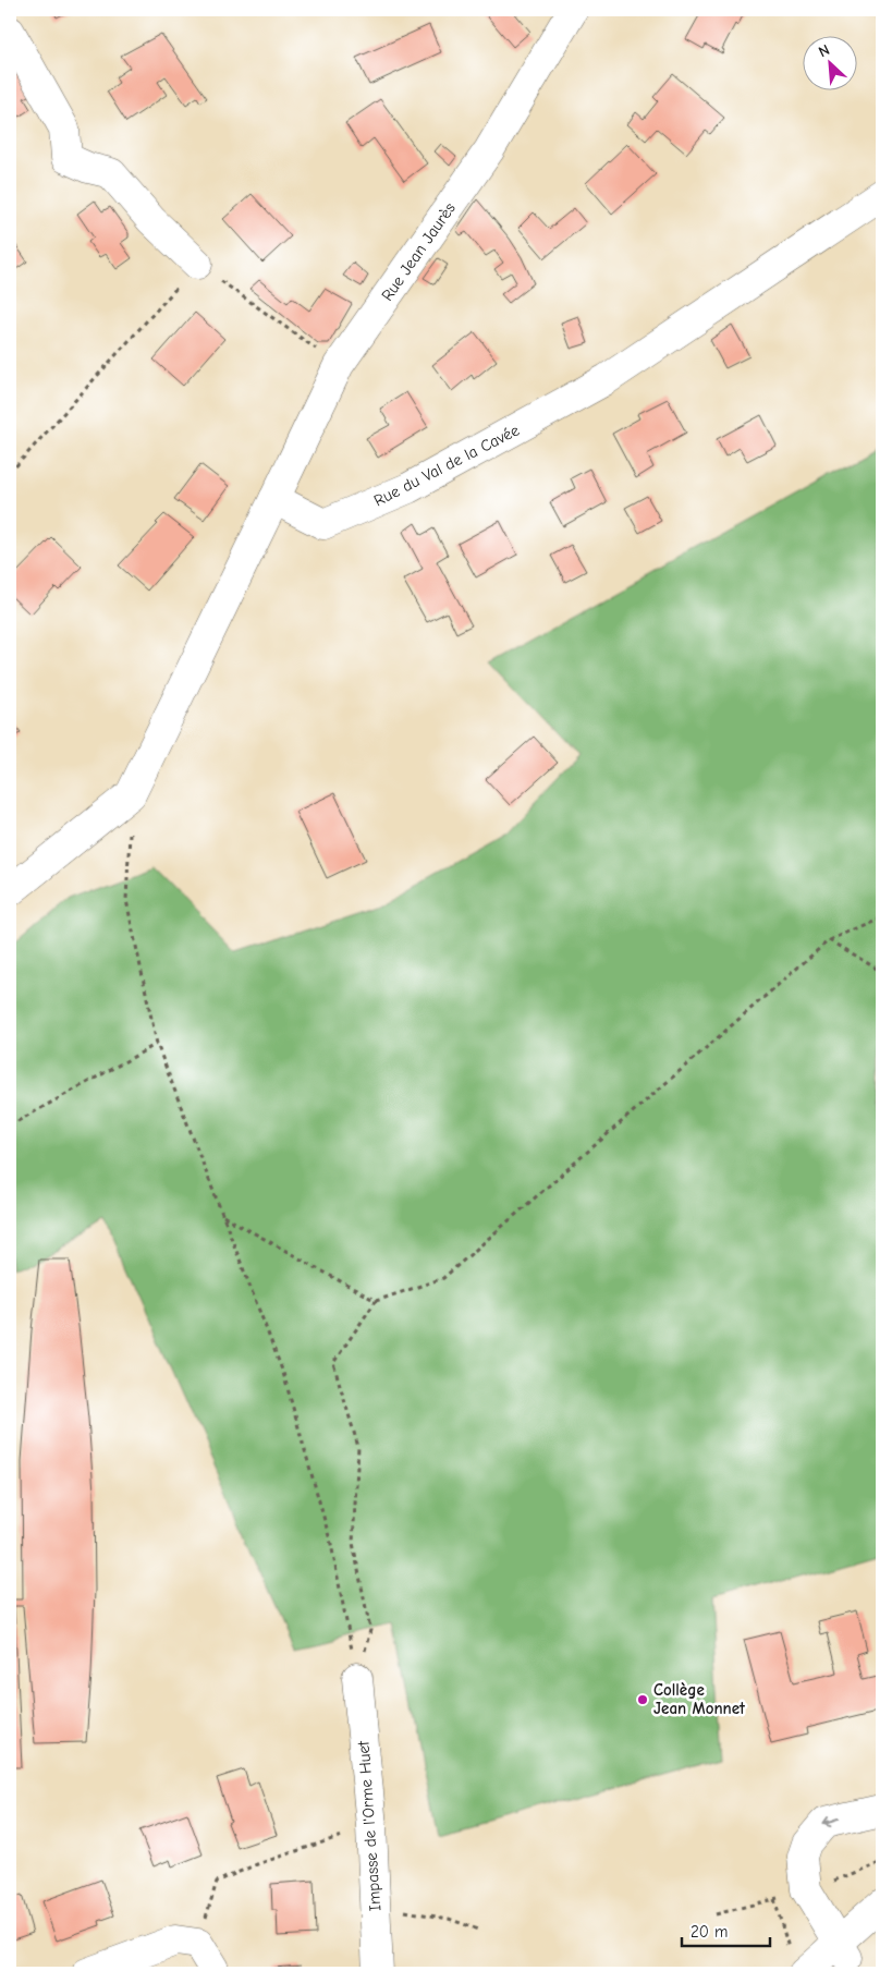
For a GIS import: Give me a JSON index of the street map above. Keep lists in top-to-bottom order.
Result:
{
  "streets": {
    "street": ["Rue Jean Jaurès", "Rue du Val de la Cavée", "Impasse de l'Orme Huet"]
  },
  "crossings": [
    ["Rue Jean Jaurès", "Rue du Val de la Cavée"]
  ],
  "places": ["Collège Jean Monnet"],
  "scale_bar": "20 m",
  "north": "top left"
}
